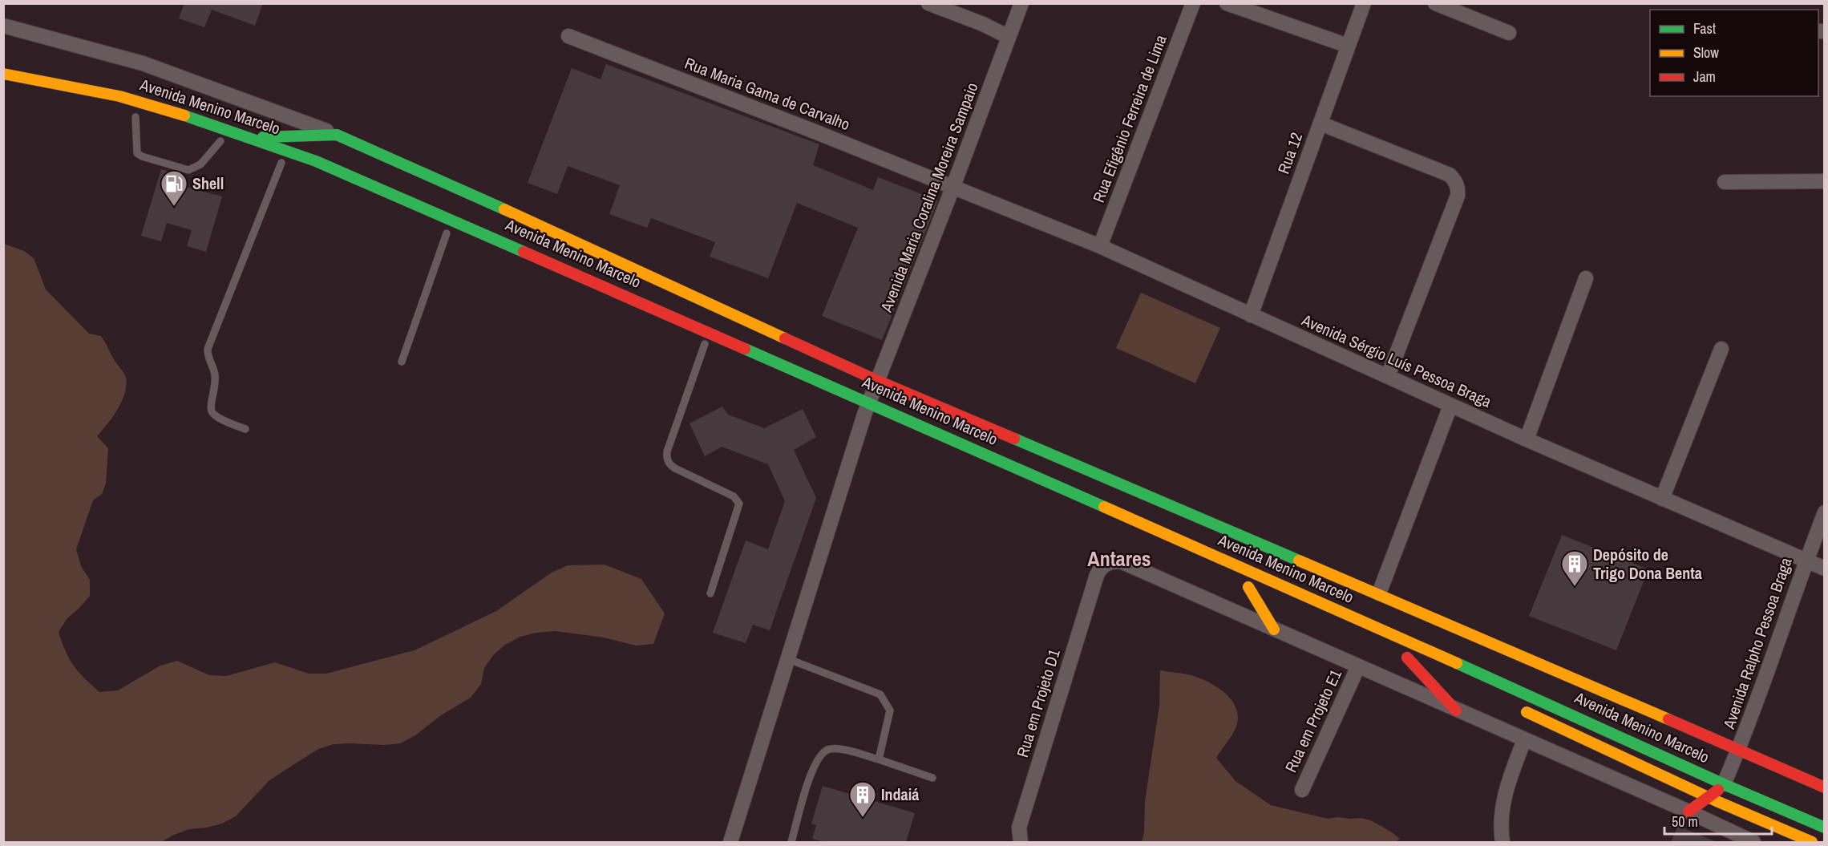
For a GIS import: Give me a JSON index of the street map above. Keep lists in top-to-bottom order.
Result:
{
  "streets": {
    "main road": ["Avenida Menino Marcelo"],
    "street": [
      "Rua Maria Gama de Carvalho",
      "Rua Efigênio Ferreira de Lima",
      "Rua 12",
      "Avenida Maria Coralina Moreira Sampaio",
      "Avenida Sérgio Luís Pessoa Braga",
      "Avenida Ralpho Pessoa Braga",
      "Rua em Projeto D1",
      "Rua em Projeto E1"
    ]
  },
  "crossings": [
    ["Rua Maria Gama de Carvalho", "Avenida Maria Coralina Moreira Sampaio"],
    ["Rua Maria Gama de Carvalho", "Avenida Sérgio Luís Pessoa Braga"],
    ["Avenida Menino Marcelo", "Avenida Maria Coralina Moreira Sampaio"],
    ["Avenida Menino Marcelo", "Avenida Ralpho Pessoa Braga"],
    ["Avenida Menino Marcelo", "Rua em Projeto D1"],
    ["Rua Efigênio Ferreira de Lima", "Avenida Sérgio Luís Pessoa Braga"],
    ["Rua 12", "Avenida Sérgio Luís Pessoa Braga"],
    ["Avenida Maria Coralina Moreira Sampaio", "Avenida Sérgio Luís Pessoa Braga"],
    ["Avenida Sérgio Luís Pessoa Braga", "Avenida Ralpho Pessoa Braga"]
  ],
  "districts": ["Antares"],
  "places": {
    "fuel station": ["Shell"],
    "building": ["Depósito de Trigo Dona Benta", "Indaiá"]
  },
  "legend": ["Fast", "Slow", "Jam"],
  "scale_bar": "50 m"
}
